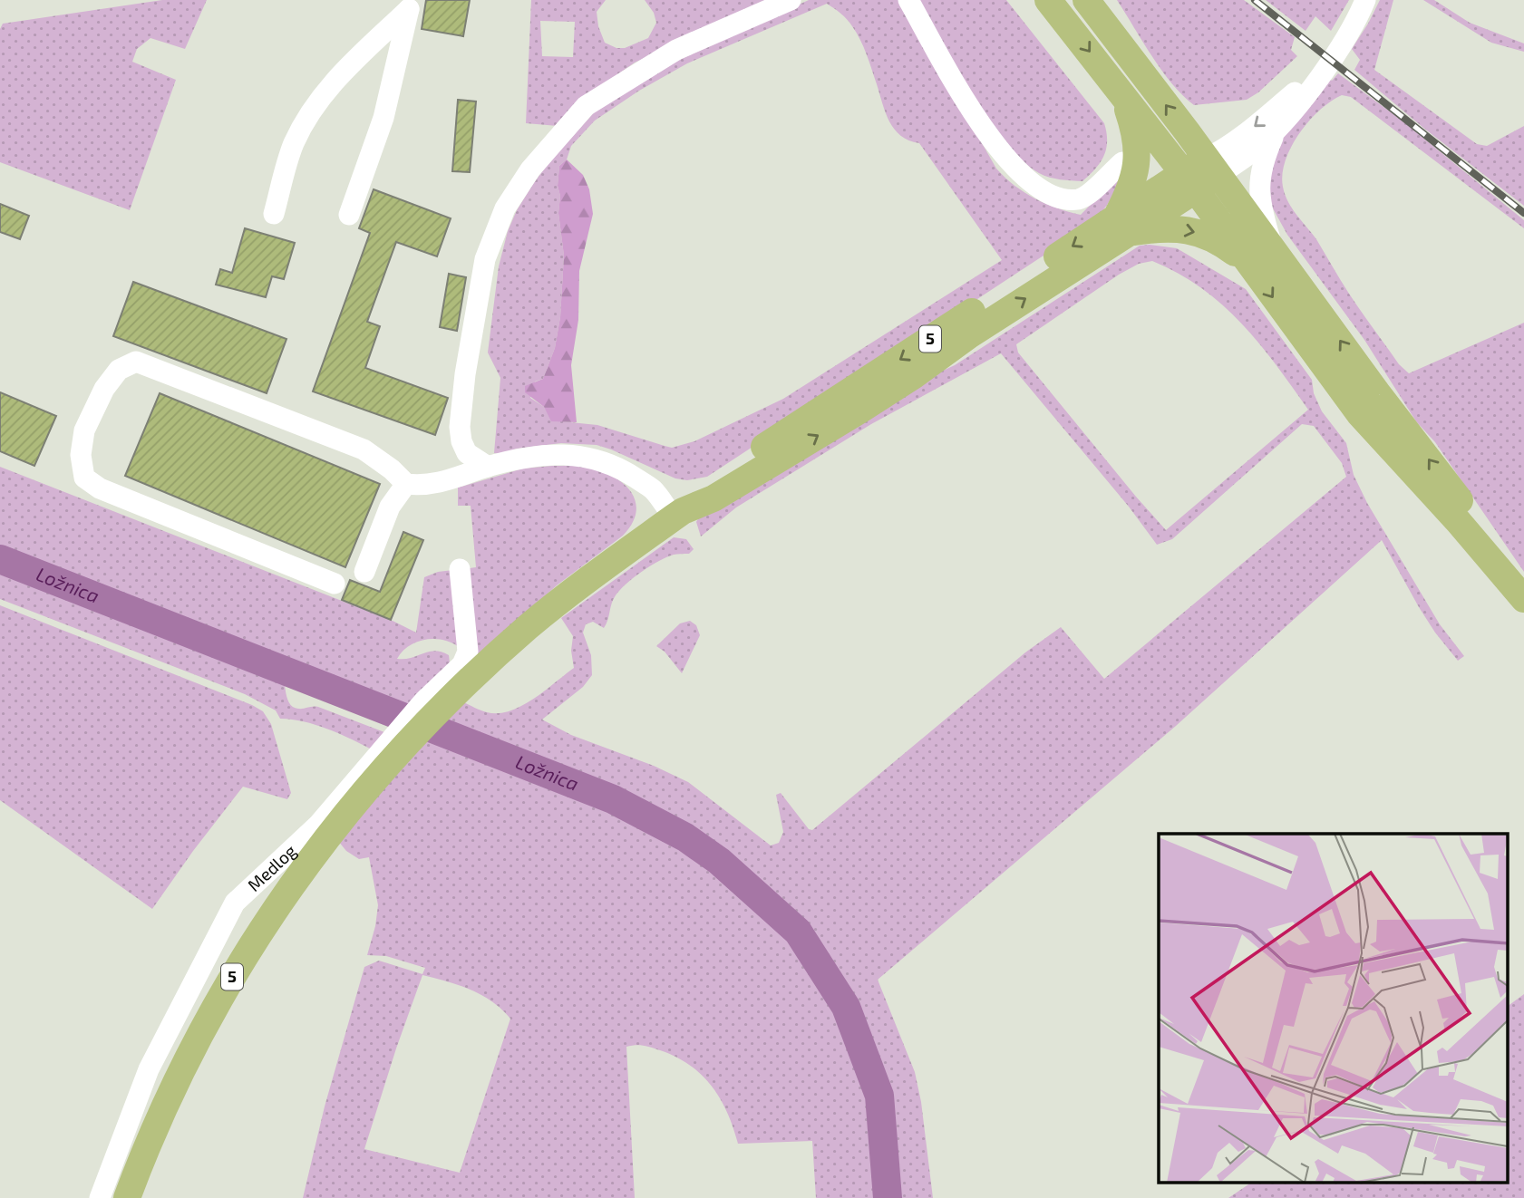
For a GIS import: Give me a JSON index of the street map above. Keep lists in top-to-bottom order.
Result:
{
  "streets": {
    "main road": ["5"],
    "street": ["Medlog"]
  },
  "water": ["Ložnica"]
}
